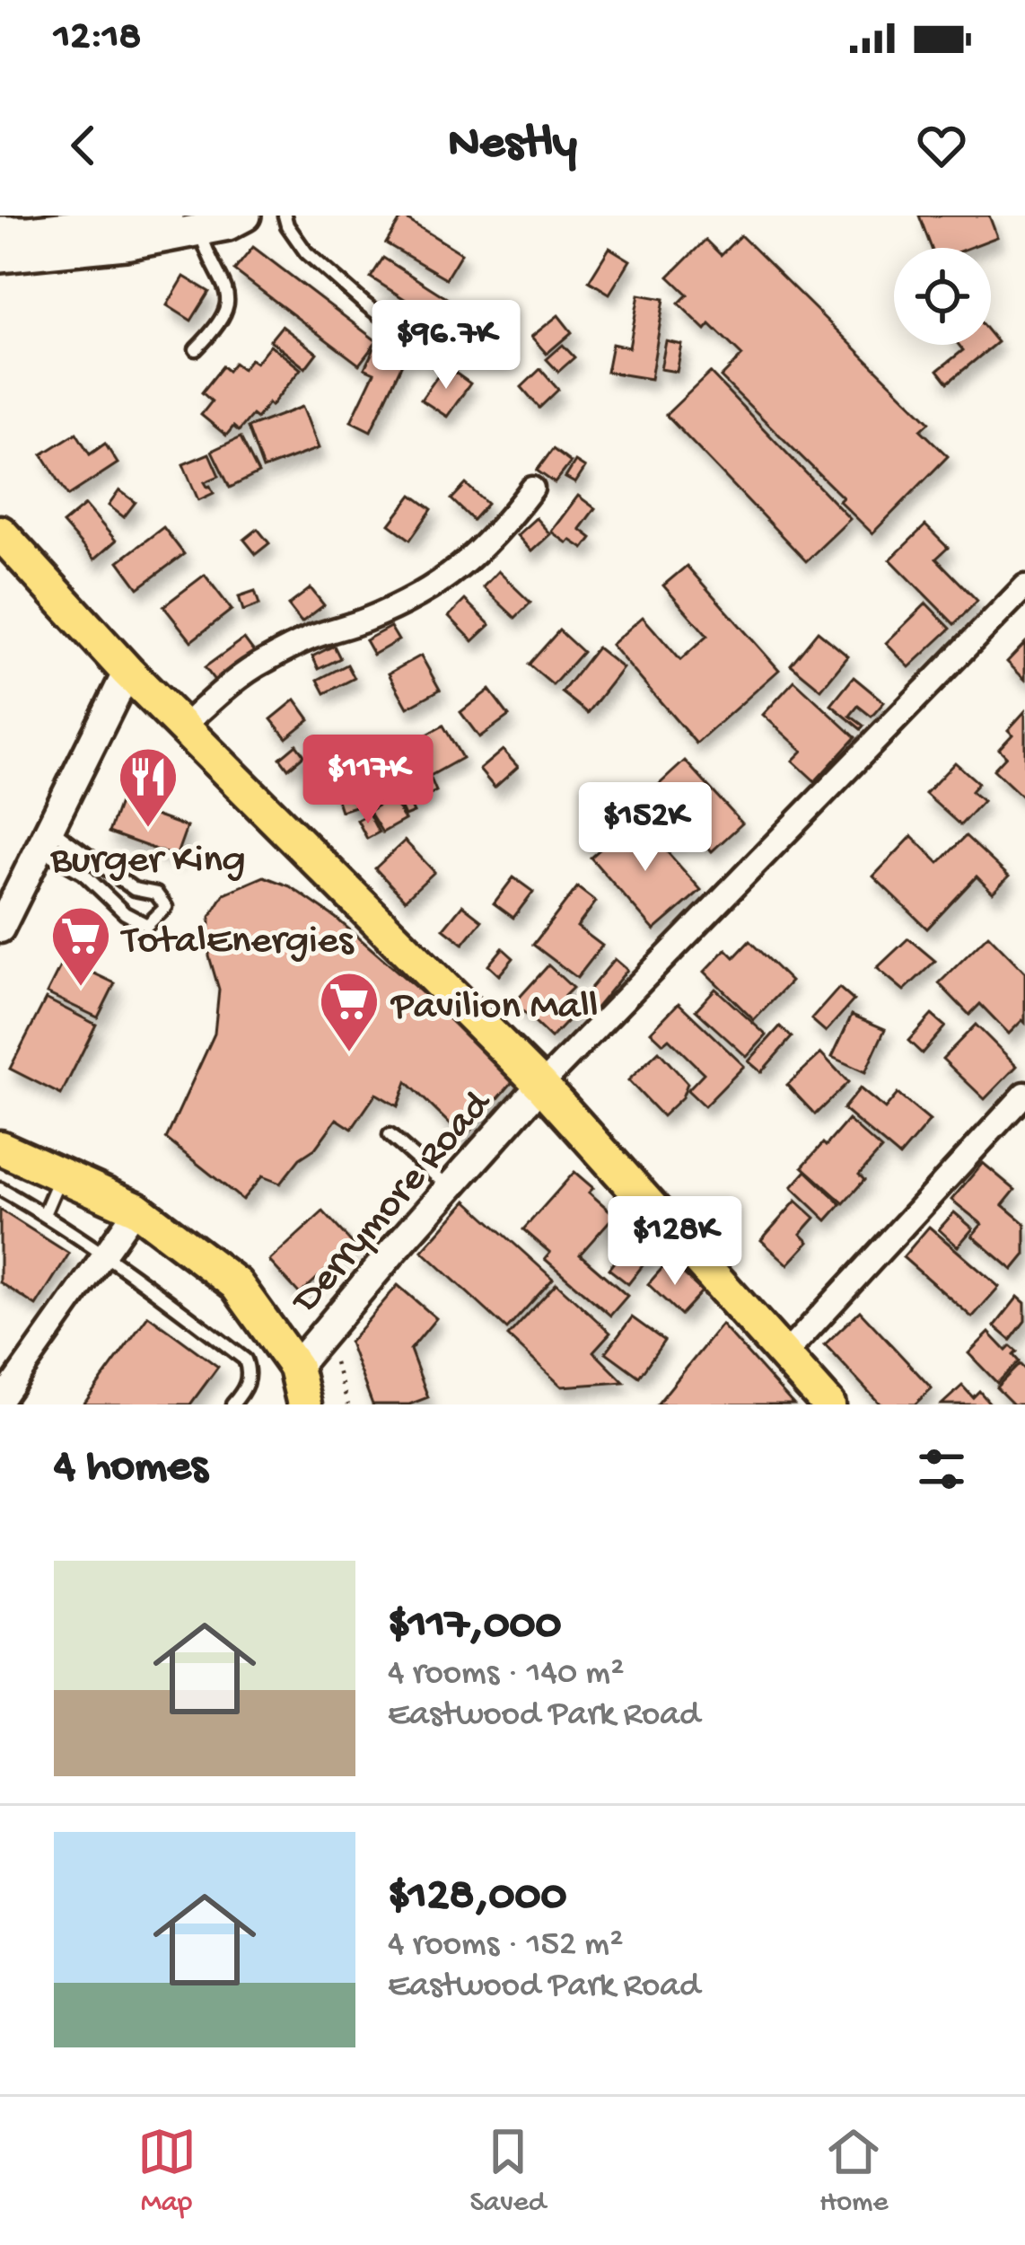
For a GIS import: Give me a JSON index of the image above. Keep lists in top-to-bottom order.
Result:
{
  "streets": {
    "street": ["Derrymore Road"]
  },
  "places": {
    "restaurant": ["Burger King"],
    "supermarket": ["TotalEnergies", "Pavilion Mall"]
  },
  "page": {
    "status": "12:18",
    "header": "Nestly",
    "price": [
      "$96.7K",
      "$117K",
      "$152K",
      "$128K"
    ],
    "heading": "4 homes",
    "list": [
      {
        "name": "$117,000",
        "note": "4 rooms · 140 m² · Eastwood Park Road"
      },
      {
        "name": "$128,000",
        "note": "4 rooms · 152 m² · Eastwood Park Road"
      }
    ],
    "tabs": ["Map", "Saved", "Home"]
  }
}
